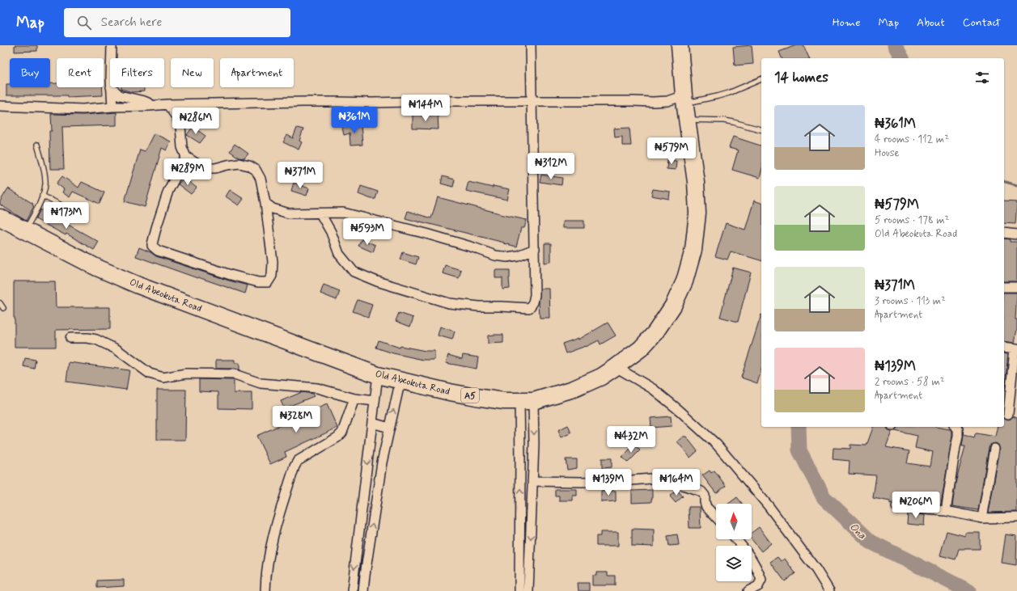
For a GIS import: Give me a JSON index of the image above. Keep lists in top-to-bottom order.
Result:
{
  "streets": {
    "highway": ["Old Abeokuta Road", "A5"]
  },
  "water": ["Ona"],
  "north": "top",
  "page": {
    "header": "Map",
    "search": "Search here",
    "nav": [
      "Home",
      "Map",
      "About",
      "Contact"
    ],
    "chip": [
      "Buy",
      "Rent",
      "Filters",
      "New",
      "Apartment"
    ],
    "heading": "14 homes",
    "price": [
      "₦144M",
      "₦361M",
      "₦286M",
      "₦579M",
      "₦312M",
      "₦289M",
      "₦371M",
      "₦173M",
      "₦593M",
      "₦328M",
      "₦432M",
      "₦139M",
      "₦164M",
      "₦206M"
    ],
    "list": [
      {
        "name": "₦361M",
        "note": "4 rooms · 112 m² · House"
      },
      {
        "name": "₦579M",
        "note": "5 rooms · 178 m² · Old Abeokuta Road"
      },
      {
        "name": "₦371M",
        "note": "3 rooms · 113 m² · Apartment"
      },
      {
        "name": "₦139M",
        "note": "2 rooms · 58 m² · Apartment"
      }
    ]
  }
}
